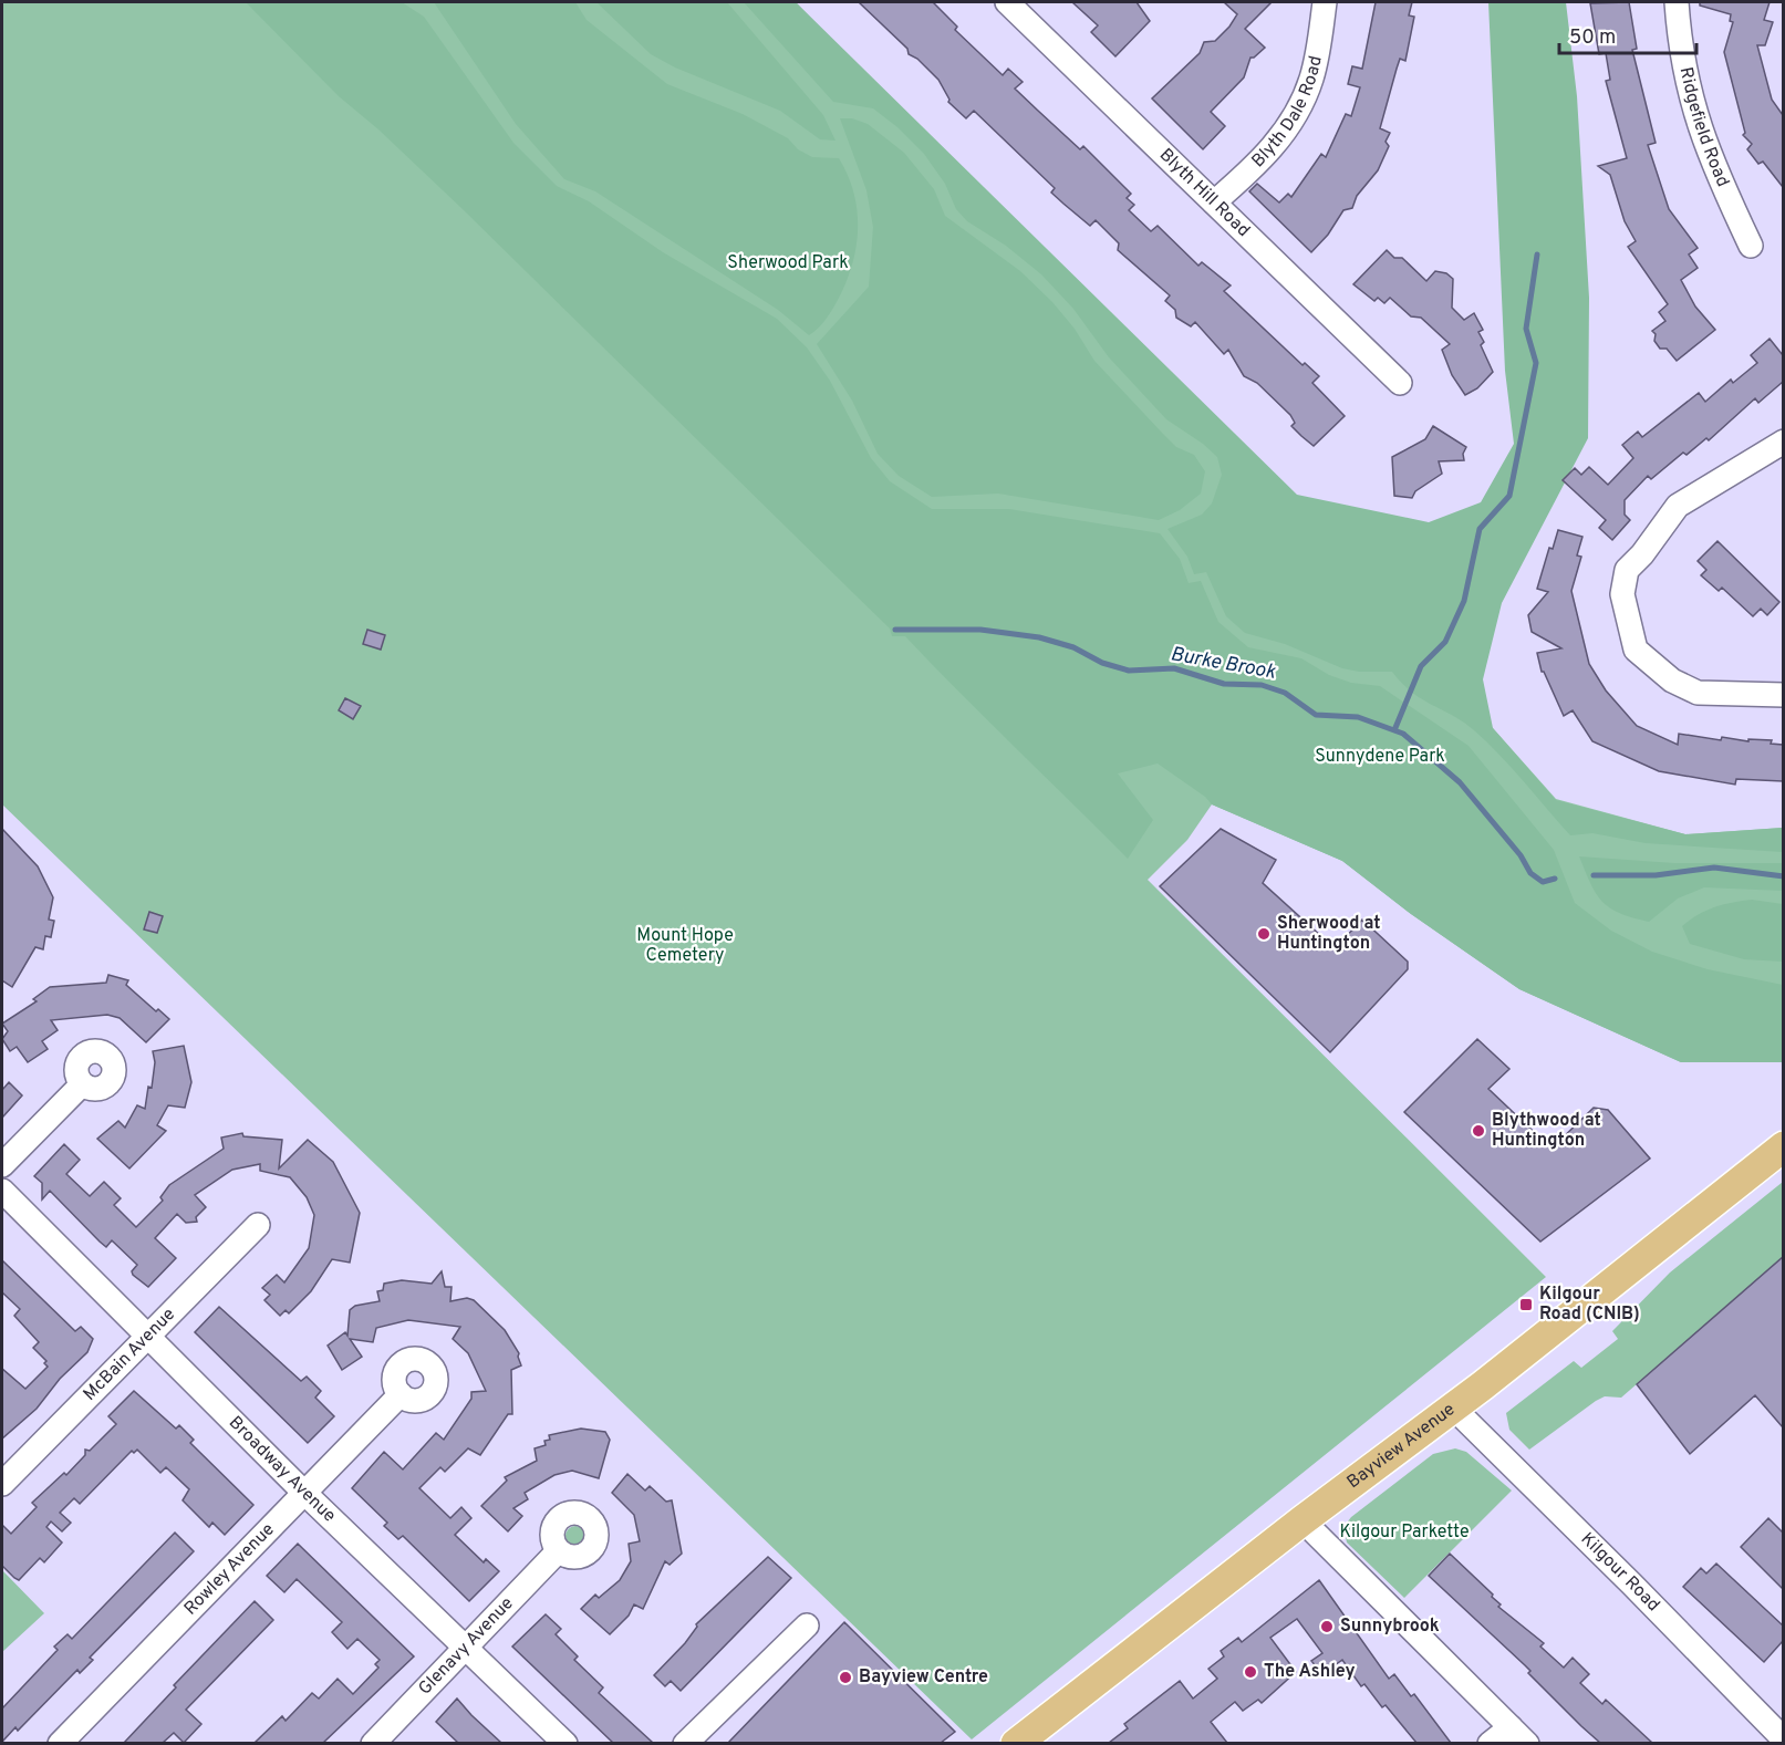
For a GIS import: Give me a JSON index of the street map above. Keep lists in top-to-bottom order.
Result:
{
  "streets": {
    "main road": ["Bayview Avenue"],
    "street": [
      "Blyth Dale Road",
      "Ridgefield Road",
      "Blyth Hill Road",
      "McBain Avenue",
      "Broadway Avenue",
      "Rowley Avenue",
      "Kilgour Road",
      "Glenavy Avenue"
    ]
  },
  "crossings": [
    ["Blyth Dale Road", "Blyth Hill Road"],
    ["McBain Avenue", "Broadway Avenue"],
    ["Bayview Avenue", "Kilgour Road"],
    ["Broadway Avenue", "Rowley Avenue"],
    ["Broadway Avenue", "Glenavy Avenue"]
  ],
  "water": ["Burke Brook"],
  "parks": [
    "Sherwood Park",
    "Sunnydene Park",
    "Mount Hope Cemetery",
    "Kilgour Parkette"
  ],
  "places": {
    "other": [
      "Sherwood at Huntington",
      "Blythwood at Huntington",
      "Sunnybrook",
      "The Ashley",
      "Bayview Centre"
    ],
    "transit": ["Kilgour Road (CNIB)"]
  },
  "scale_bar": "50 m"
}
